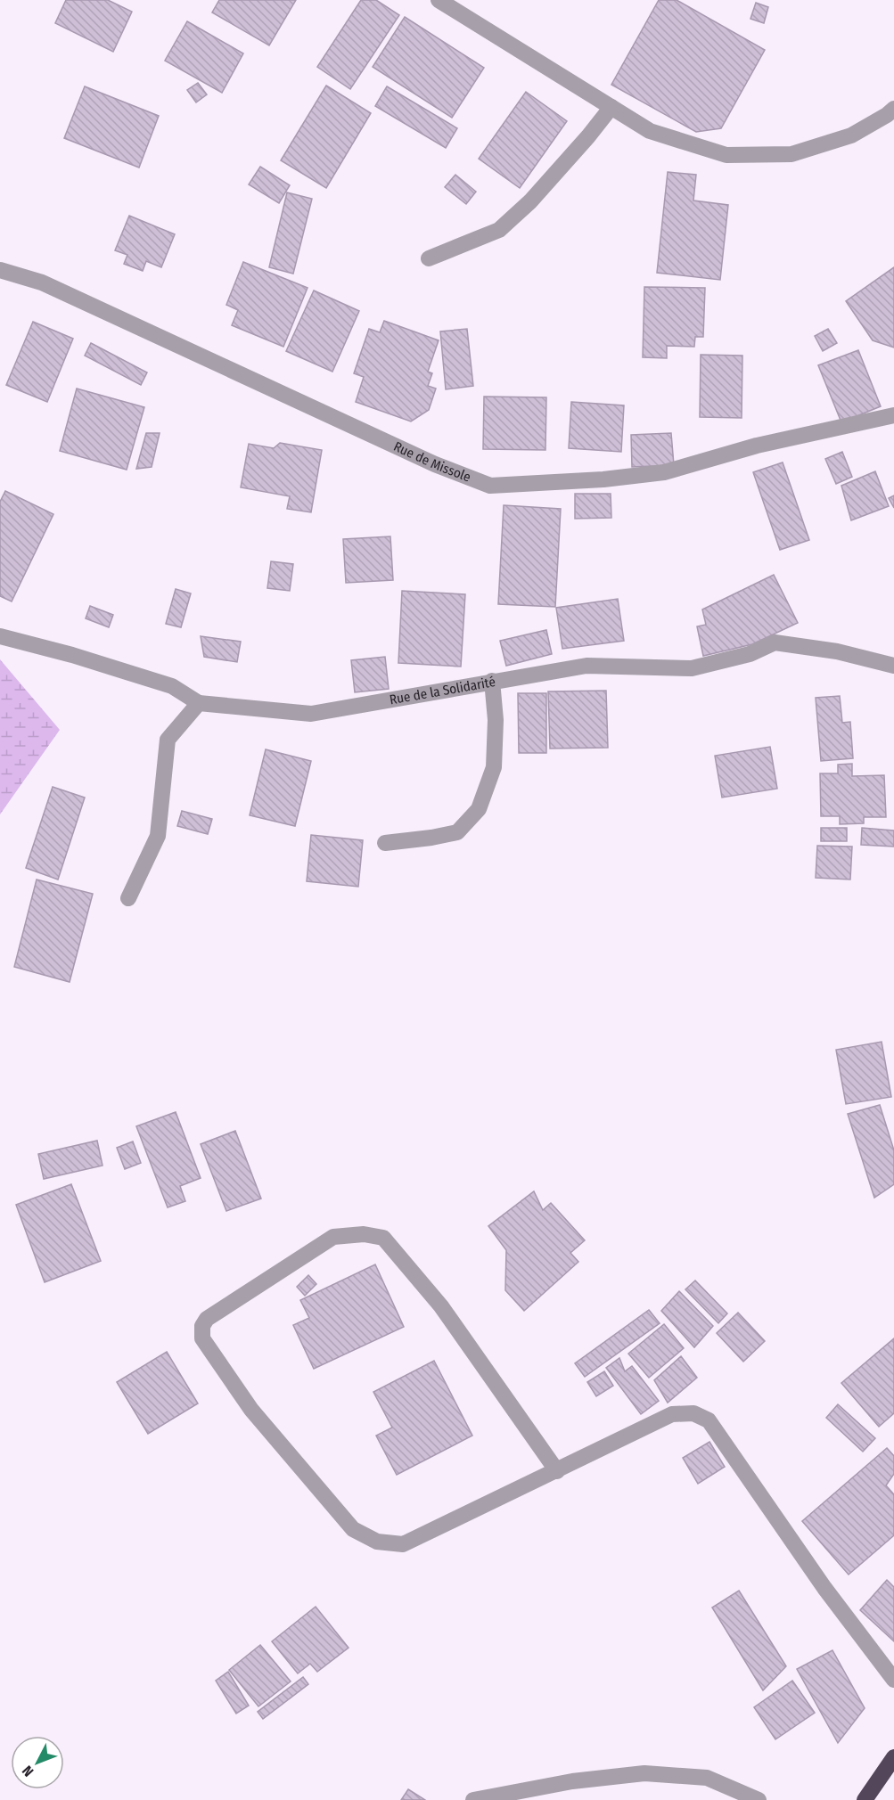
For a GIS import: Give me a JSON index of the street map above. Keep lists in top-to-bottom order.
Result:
{
  "streets": {
    "street": ["Rue de Missole", "Rue de la Solidarité"]
  },
  "north": "bottom left"
}
